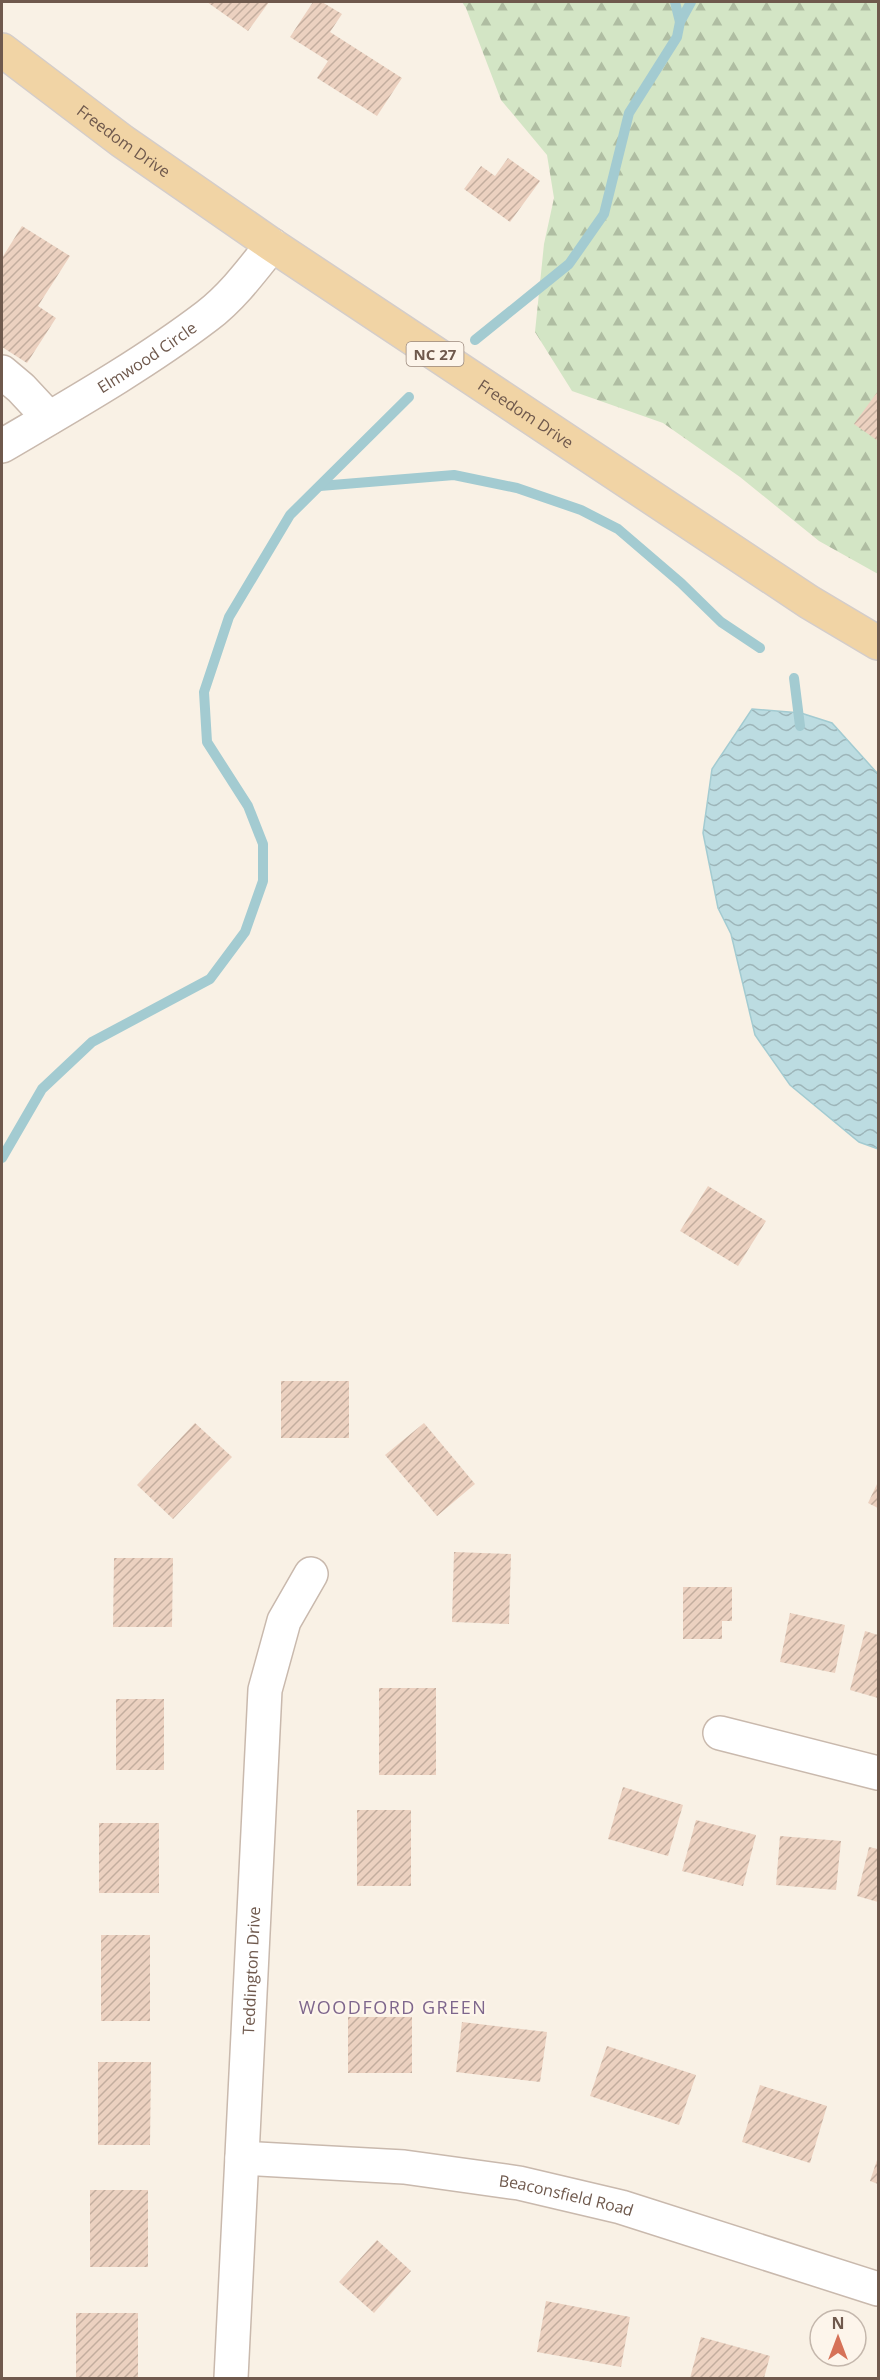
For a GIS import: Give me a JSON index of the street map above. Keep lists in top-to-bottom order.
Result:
{
  "streets": {
    "main road": ["Freedom Drive", "NC 27"],
    "street": ["Elmwood Circle", "Teddington Drive", "Beaconsfield Road"]
  },
  "crossings": [
    ["Freedom Drive", "Elmwood Circle"],
    ["Teddington Drive", "Beaconsfield Road"]
  ],
  "districts": ["WOODFORD GREEN"],
  "north": "top"
}
